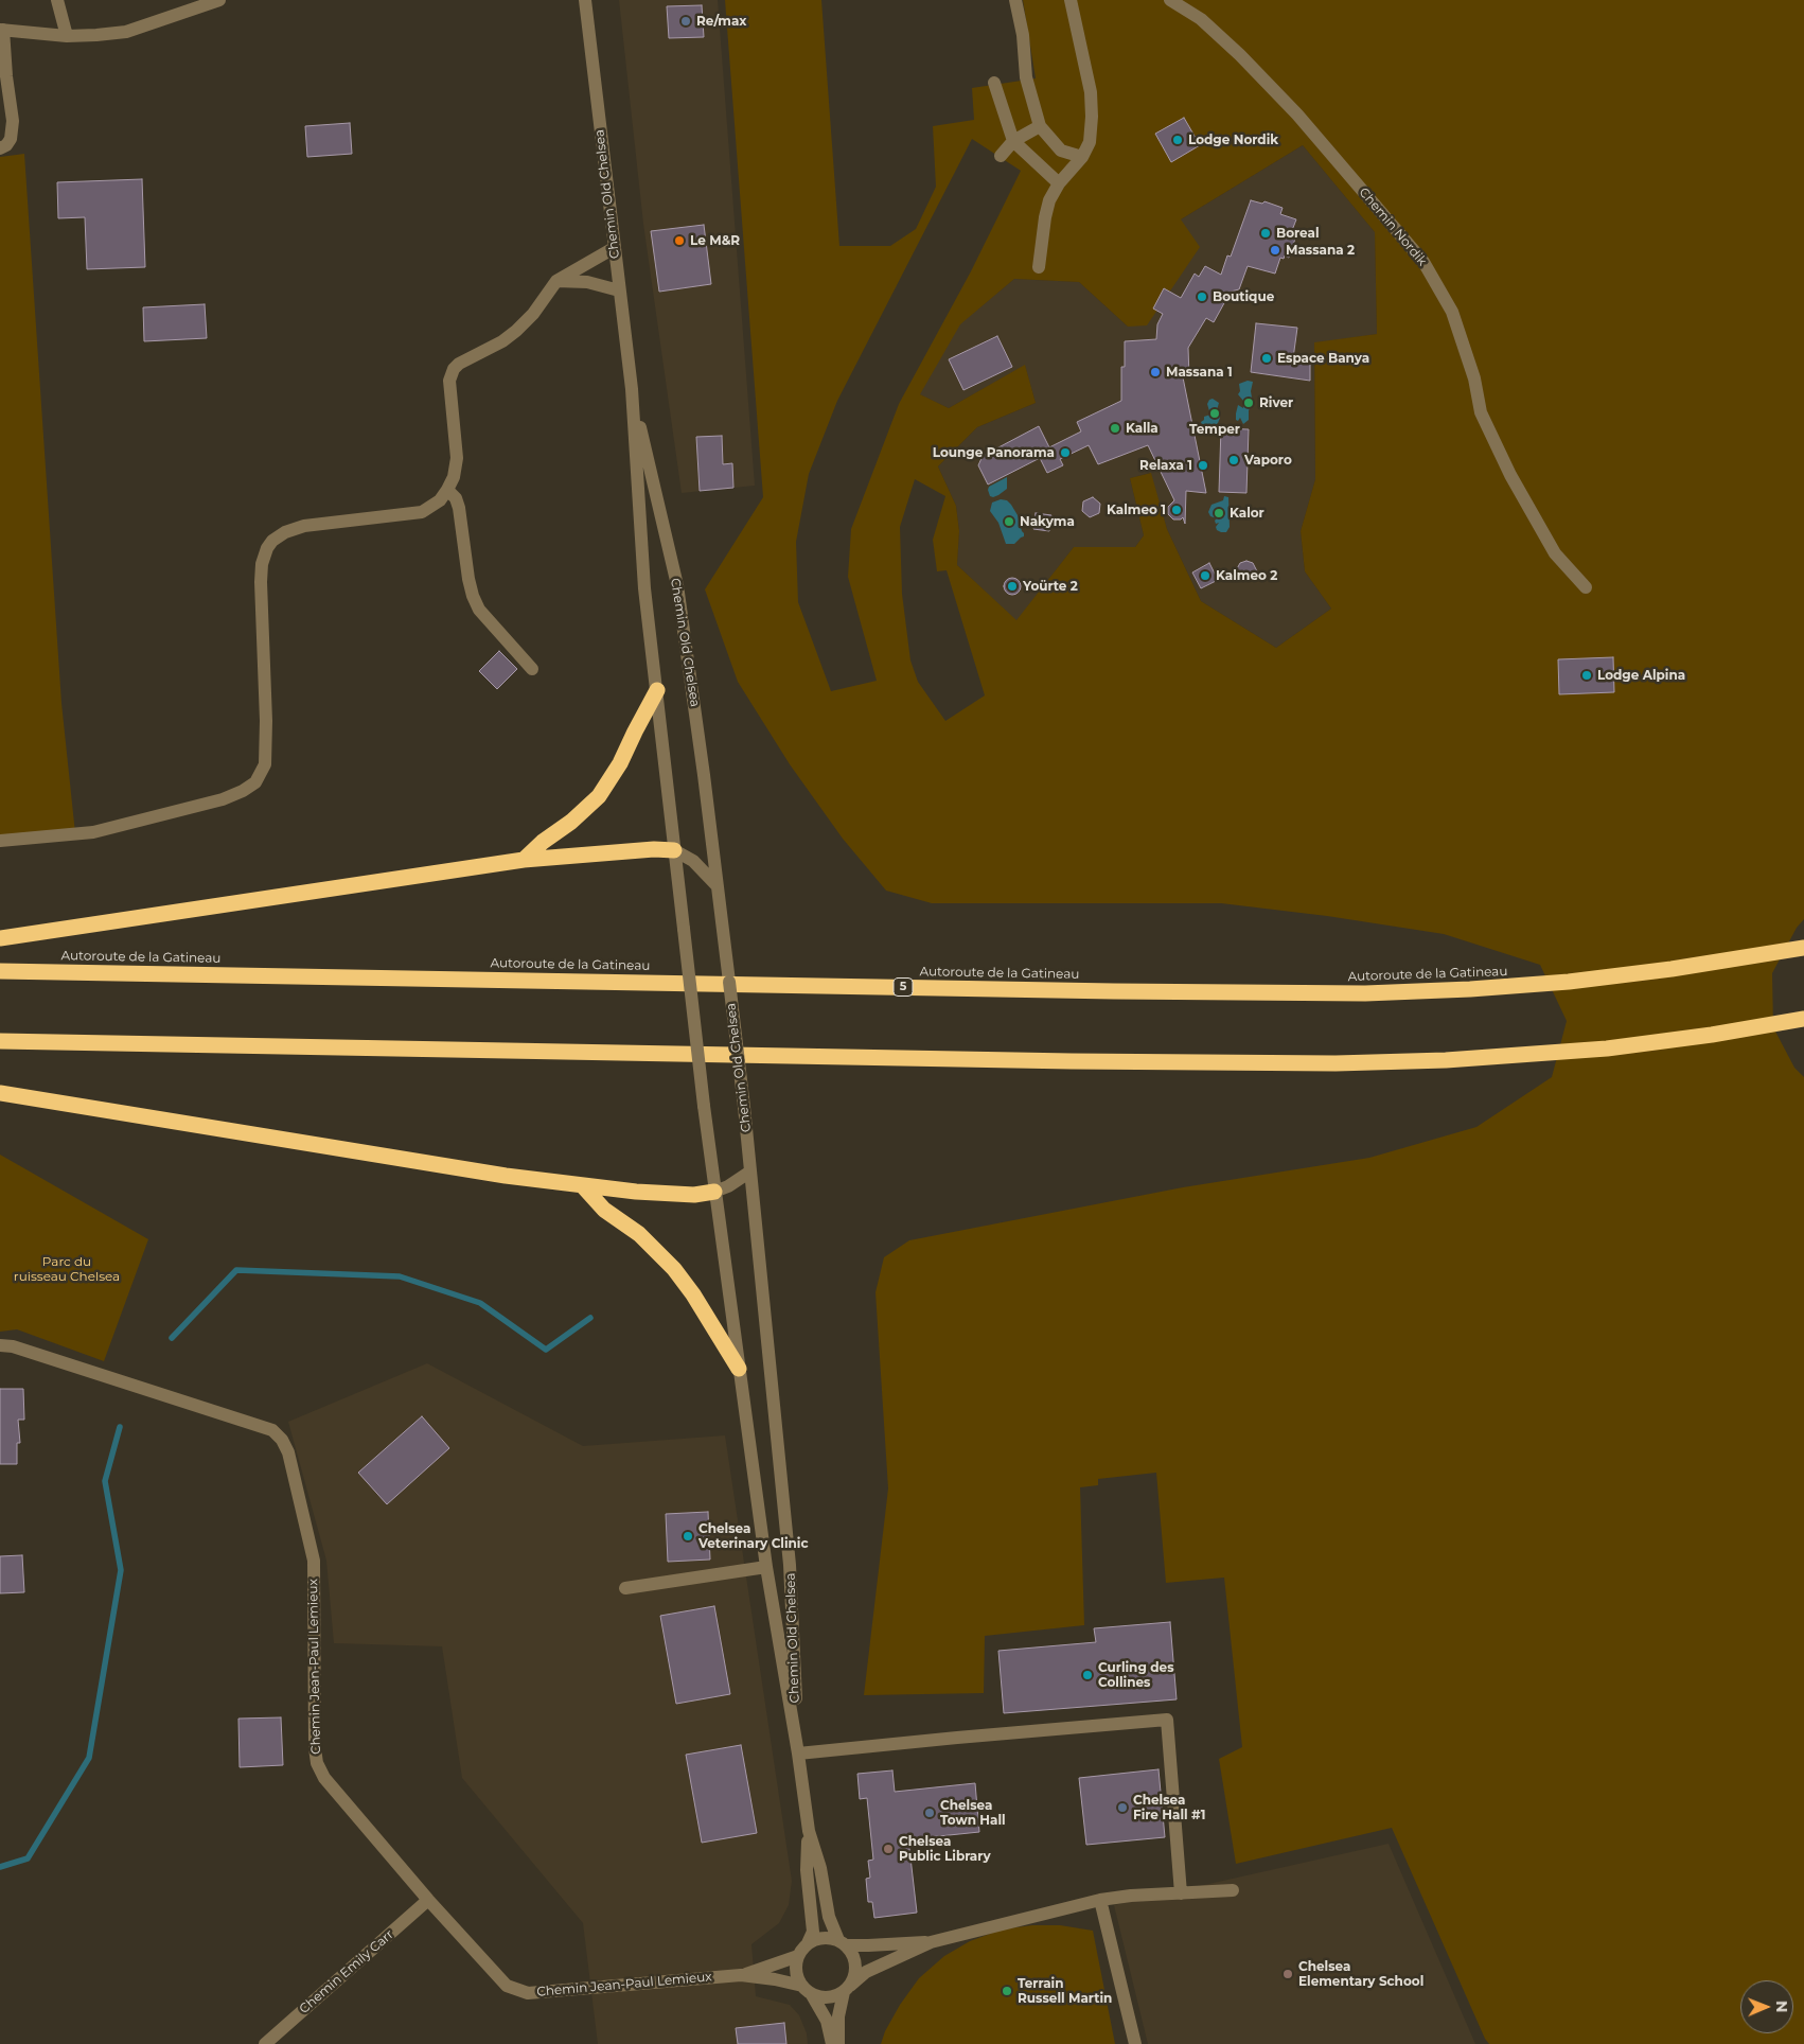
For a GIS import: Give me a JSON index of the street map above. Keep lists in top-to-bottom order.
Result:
{
  "streets": {
    "highway": ["Autoroute de la Gatineau", "5"],
    "street": [
      "Chemin Old Chelsea",
      "Chemin Nordik",
      "Chemin Jean-Paul Lemieux",
      "Chemin Emily Carr"
    ]
  },
  "crossings": [
    ["Chemin Old Chelsea", "Chemin Jean-Paul Lemieux"],
    ["Chemin Jean-Paul Lemieux", "Chemin Emily Carr"]
  ],
  "parks": ["Parc du ruisseau Chelsea"],
  "places": [
    "Re/max",
    "Lodge Nordik",
    "Boreal",
    "Le M&R",
    "Massana 2",
    "Boutique",
    "Espace Banya",
    "Massana 1",
    "River",
    "Temper",
    "Kalla",
    "Lounge Panorama",
    "Vaporo",
    "Relaxa 1",
    "Kalmeo 1",
    "Kalor",
    "Nakyma",
    "Kalmeo 2",
    "Yoürte 2",
    "Lodge Alpina",
    "Chelsea Veterinary Clinic",
    "Curling des Collines",
    "Chelsea Fire Hall #1",
    "Chelsea Town Hall",
    "Chelsea Public Library",
    "Chelsea Elementary School",
    "Terrain Russell Martin"
  ],
  "north": "right"
}
